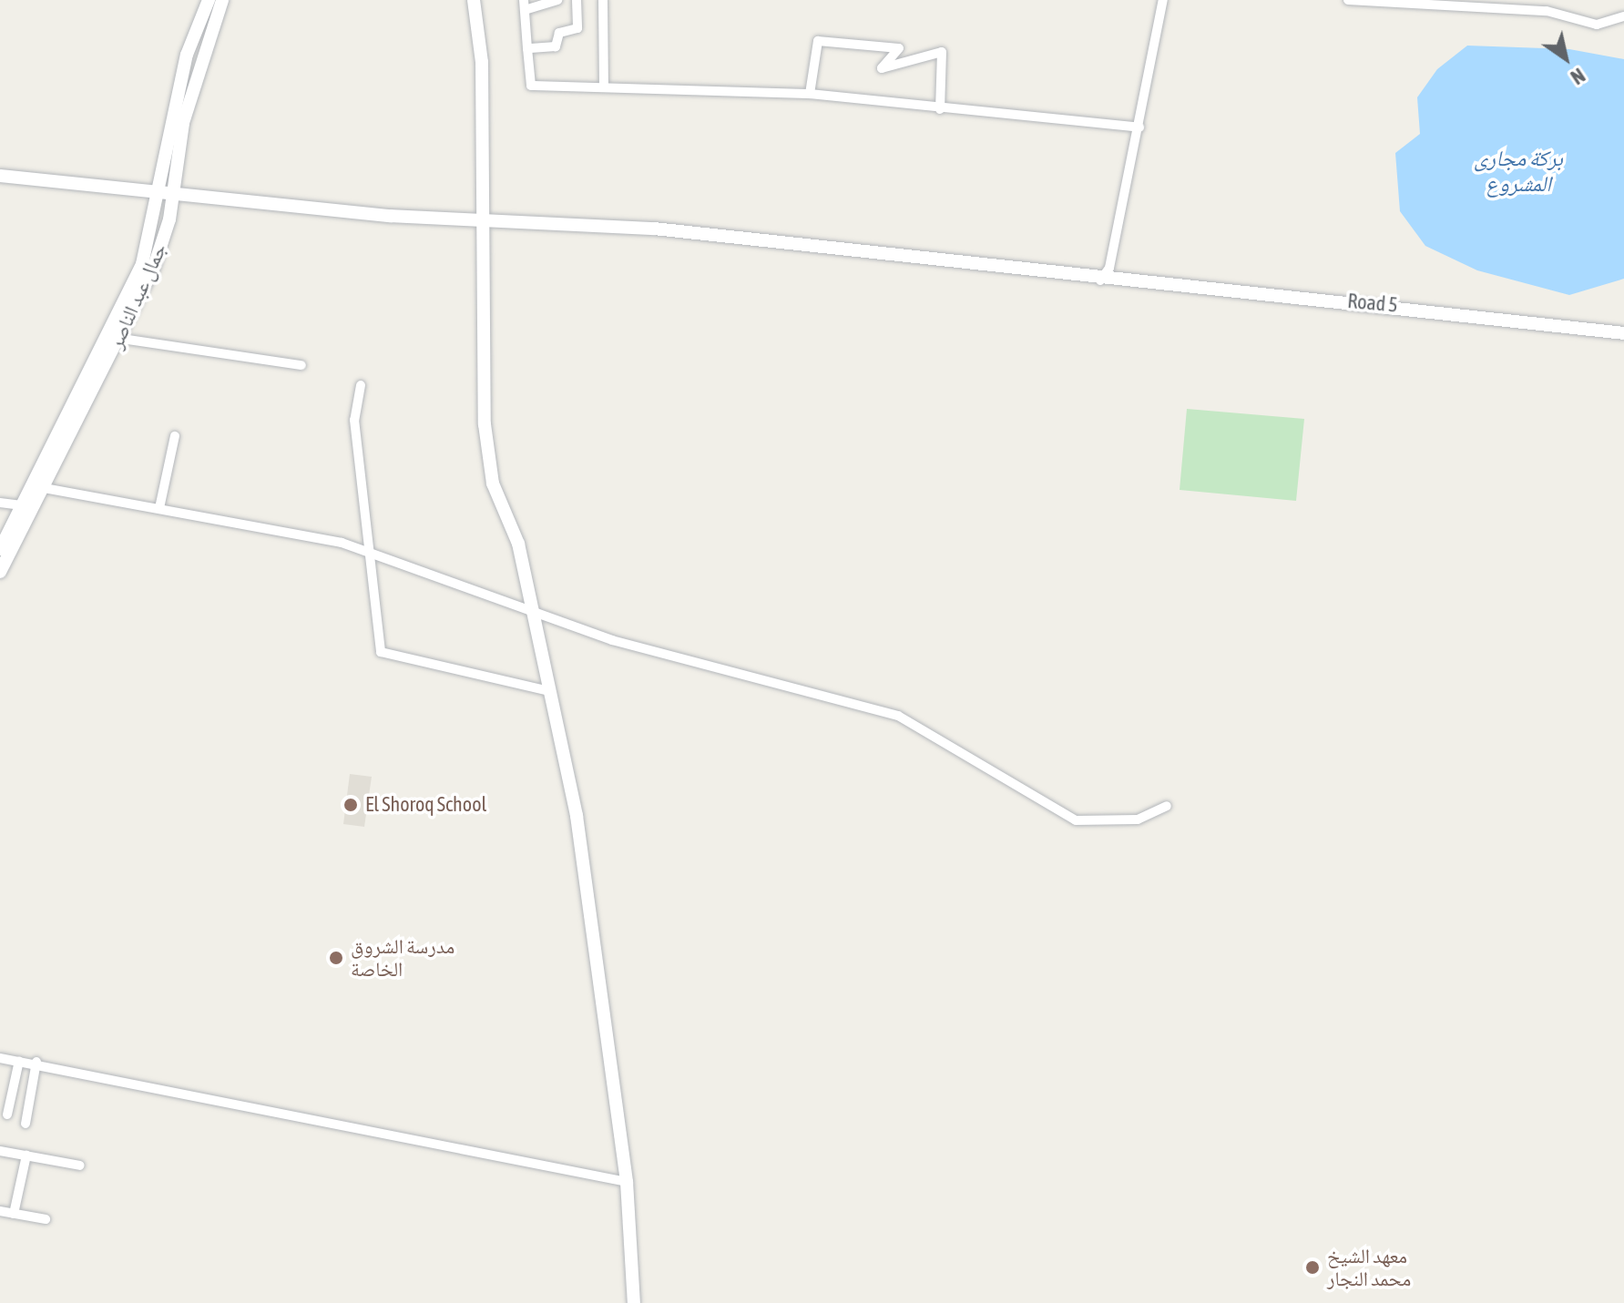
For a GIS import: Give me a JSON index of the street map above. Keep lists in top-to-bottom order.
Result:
{
  "streets": {
    "main road": ["جمال عبد الناصر", "Road 5"]
  },
  "crossings": [
    ["جمال عبد الناصر", "Road 5"]
  ],
  "water": ["بركة مجارى المشروع"],
  "places": ["El Shoroq School", "مدرسة الشروق الخاصة", "معهد الشيخ محمد النجار"],
  "north": "bottom right"
}
